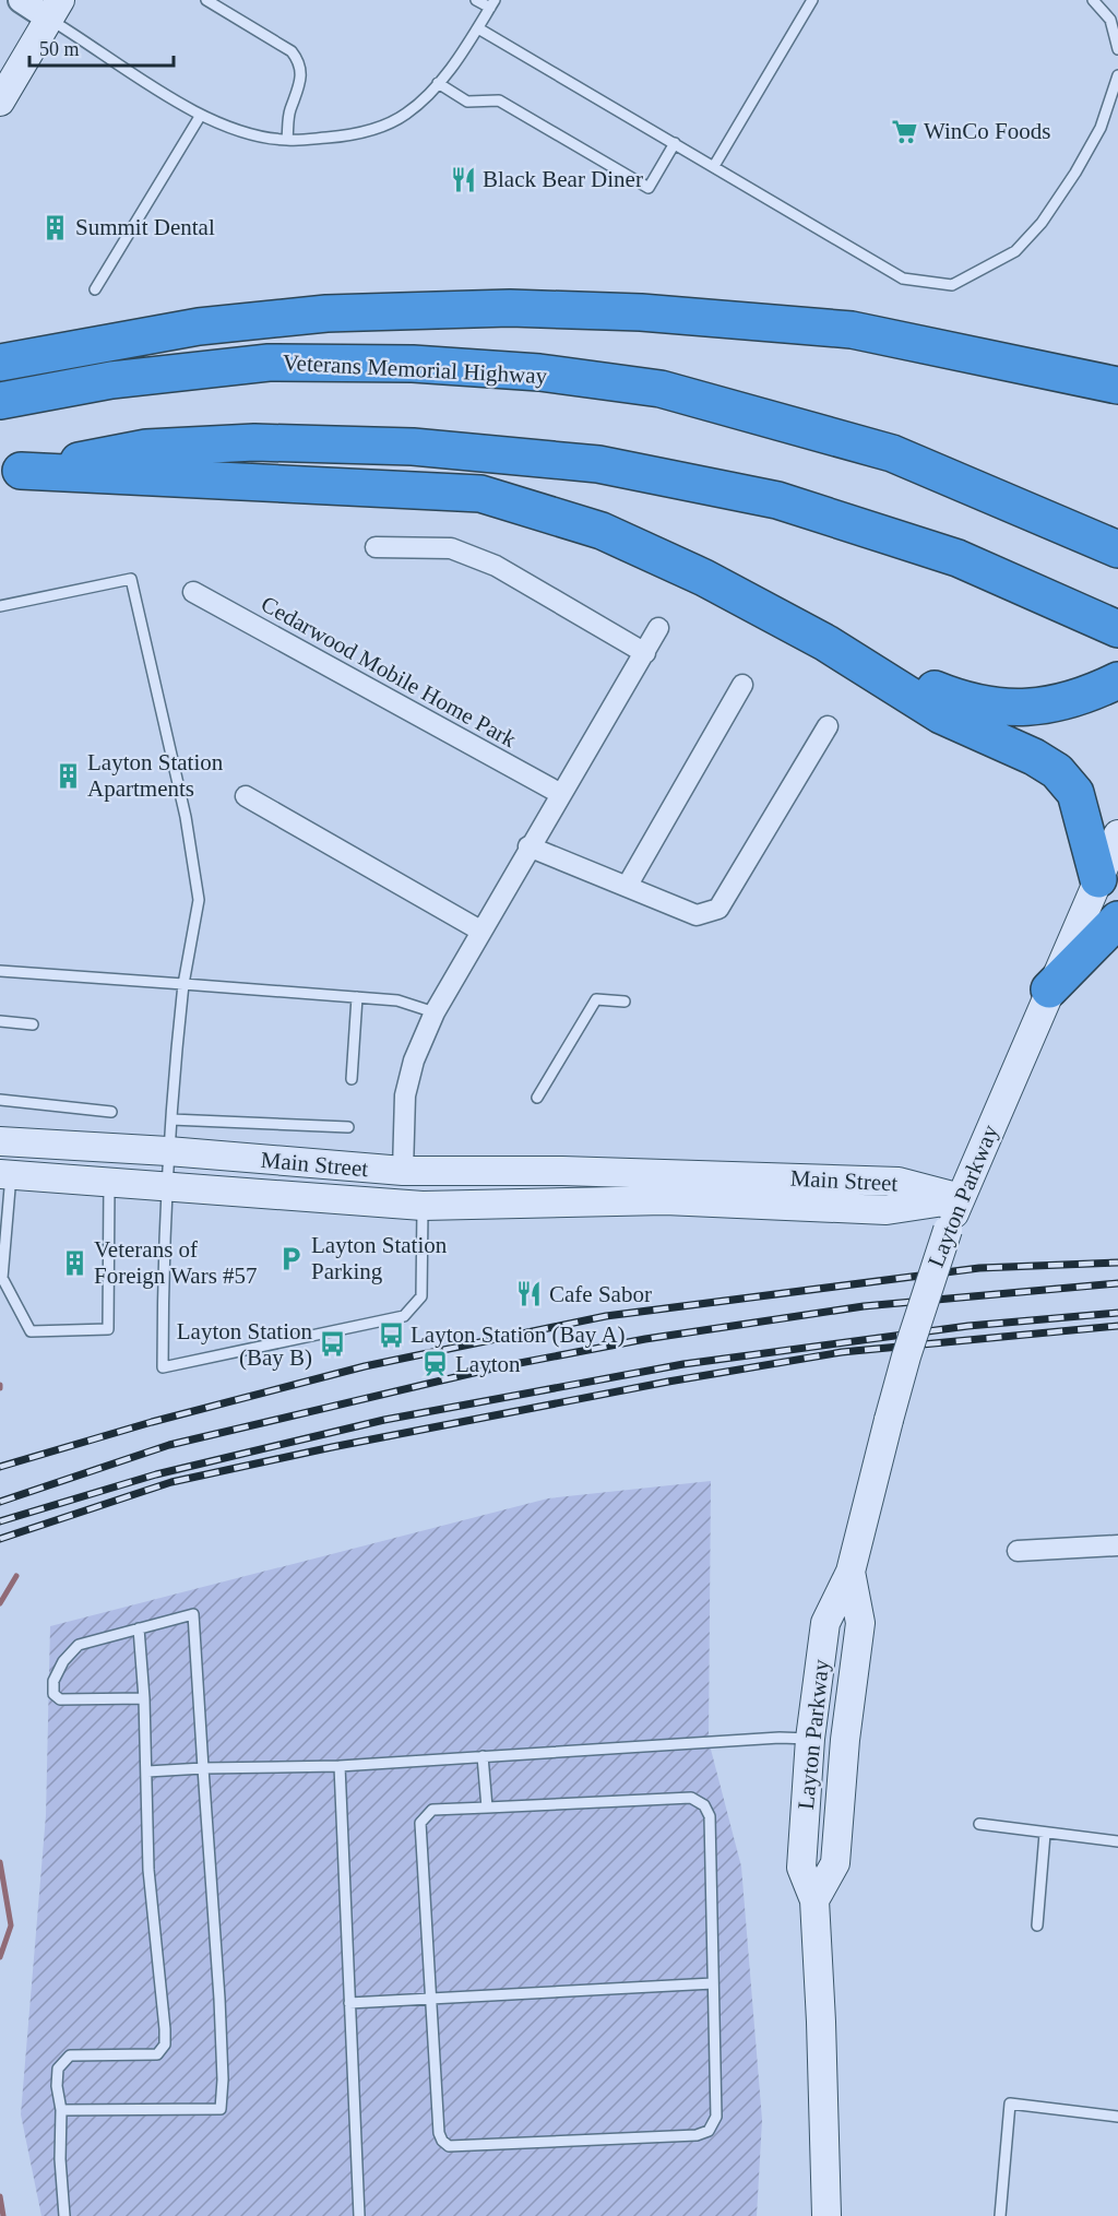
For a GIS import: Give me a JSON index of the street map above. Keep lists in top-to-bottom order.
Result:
{
  "streets": {
    "highway": ["Veterans Memorial Highway"],
    "main road": ["Main Street", "Layton Parkway"],
    "street": ["Cedarwood Mobile Home Park"]
  },
  "crossings": [
    ["Main Street", "Layton Parkway"]
  ],
  "places": {
    "supermarket": ["WinCo Foods"],
    "restaurant": ["Black Bear Diner", "Cafe Sabor"],
    "building": ["Summit Dental", "Layton Station Apartments", "Veterans of Foreign Wars #57"],
    "parking": ["Layton Station Parking"],
    "bus stop": ["Layton Station (Bay A)", "Layton Station (Bay B)"],
    "station": ["Layton"]
  },
  "scale_bar": "50 m"
}
